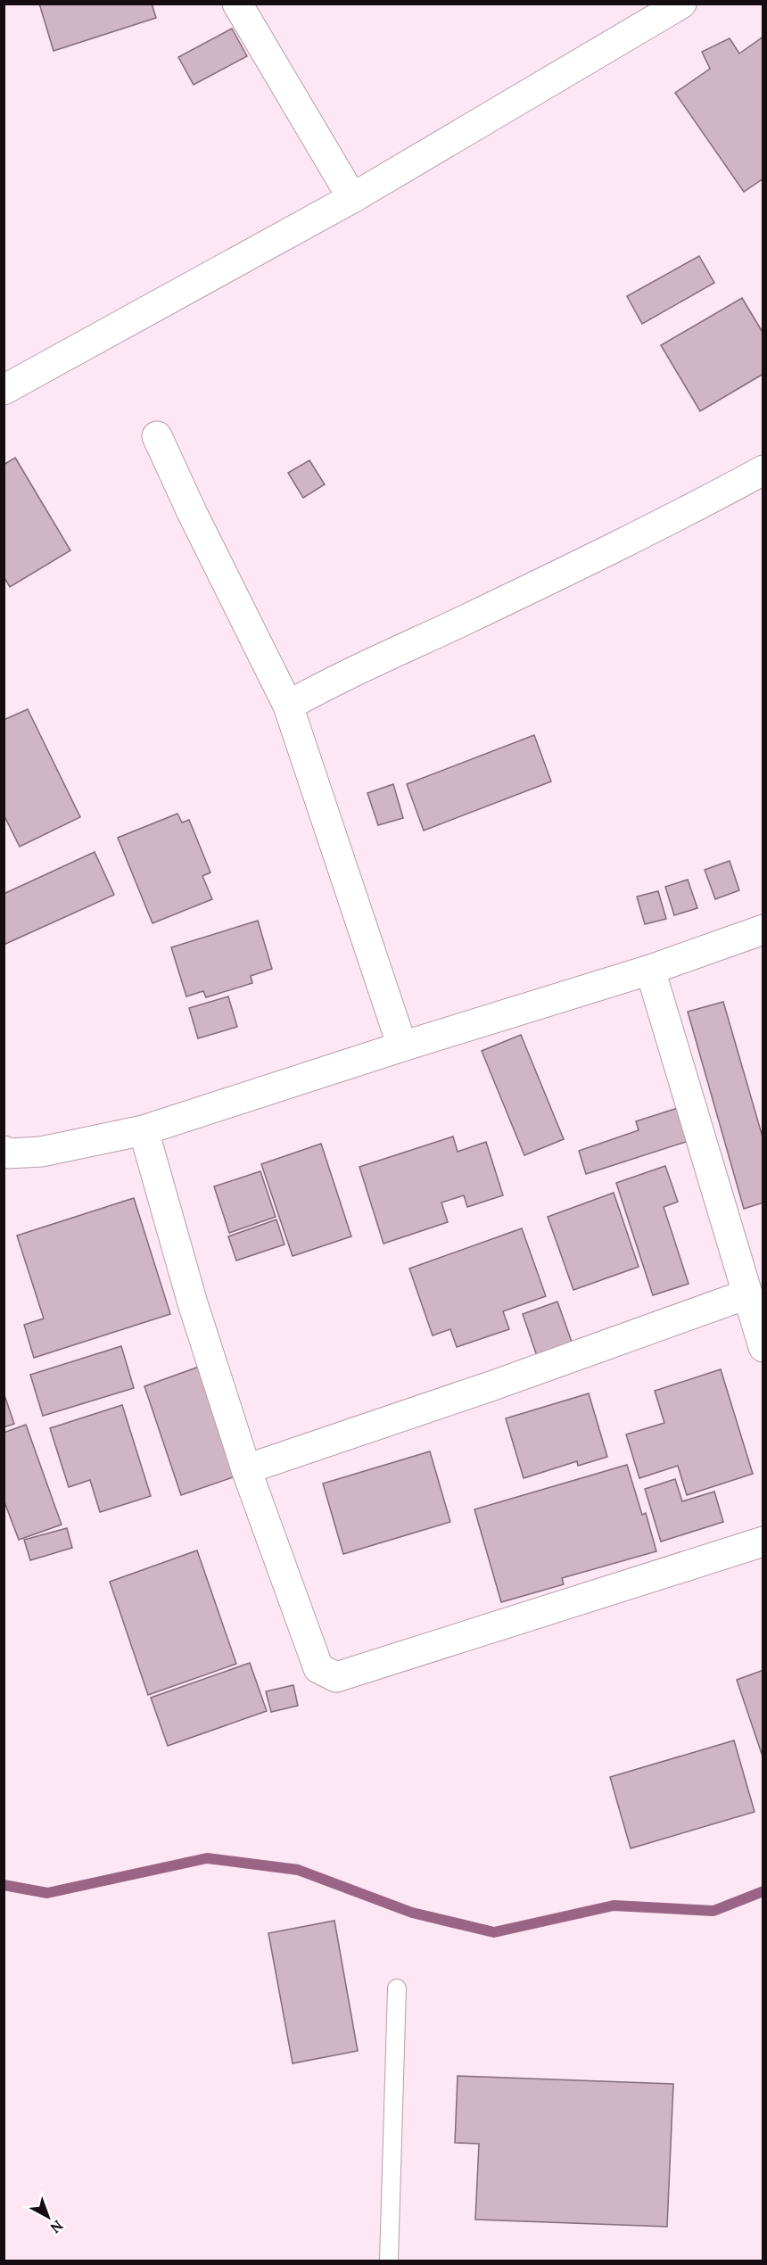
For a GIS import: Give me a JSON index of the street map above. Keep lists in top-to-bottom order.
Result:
{
  "north": "bottom right"
}
